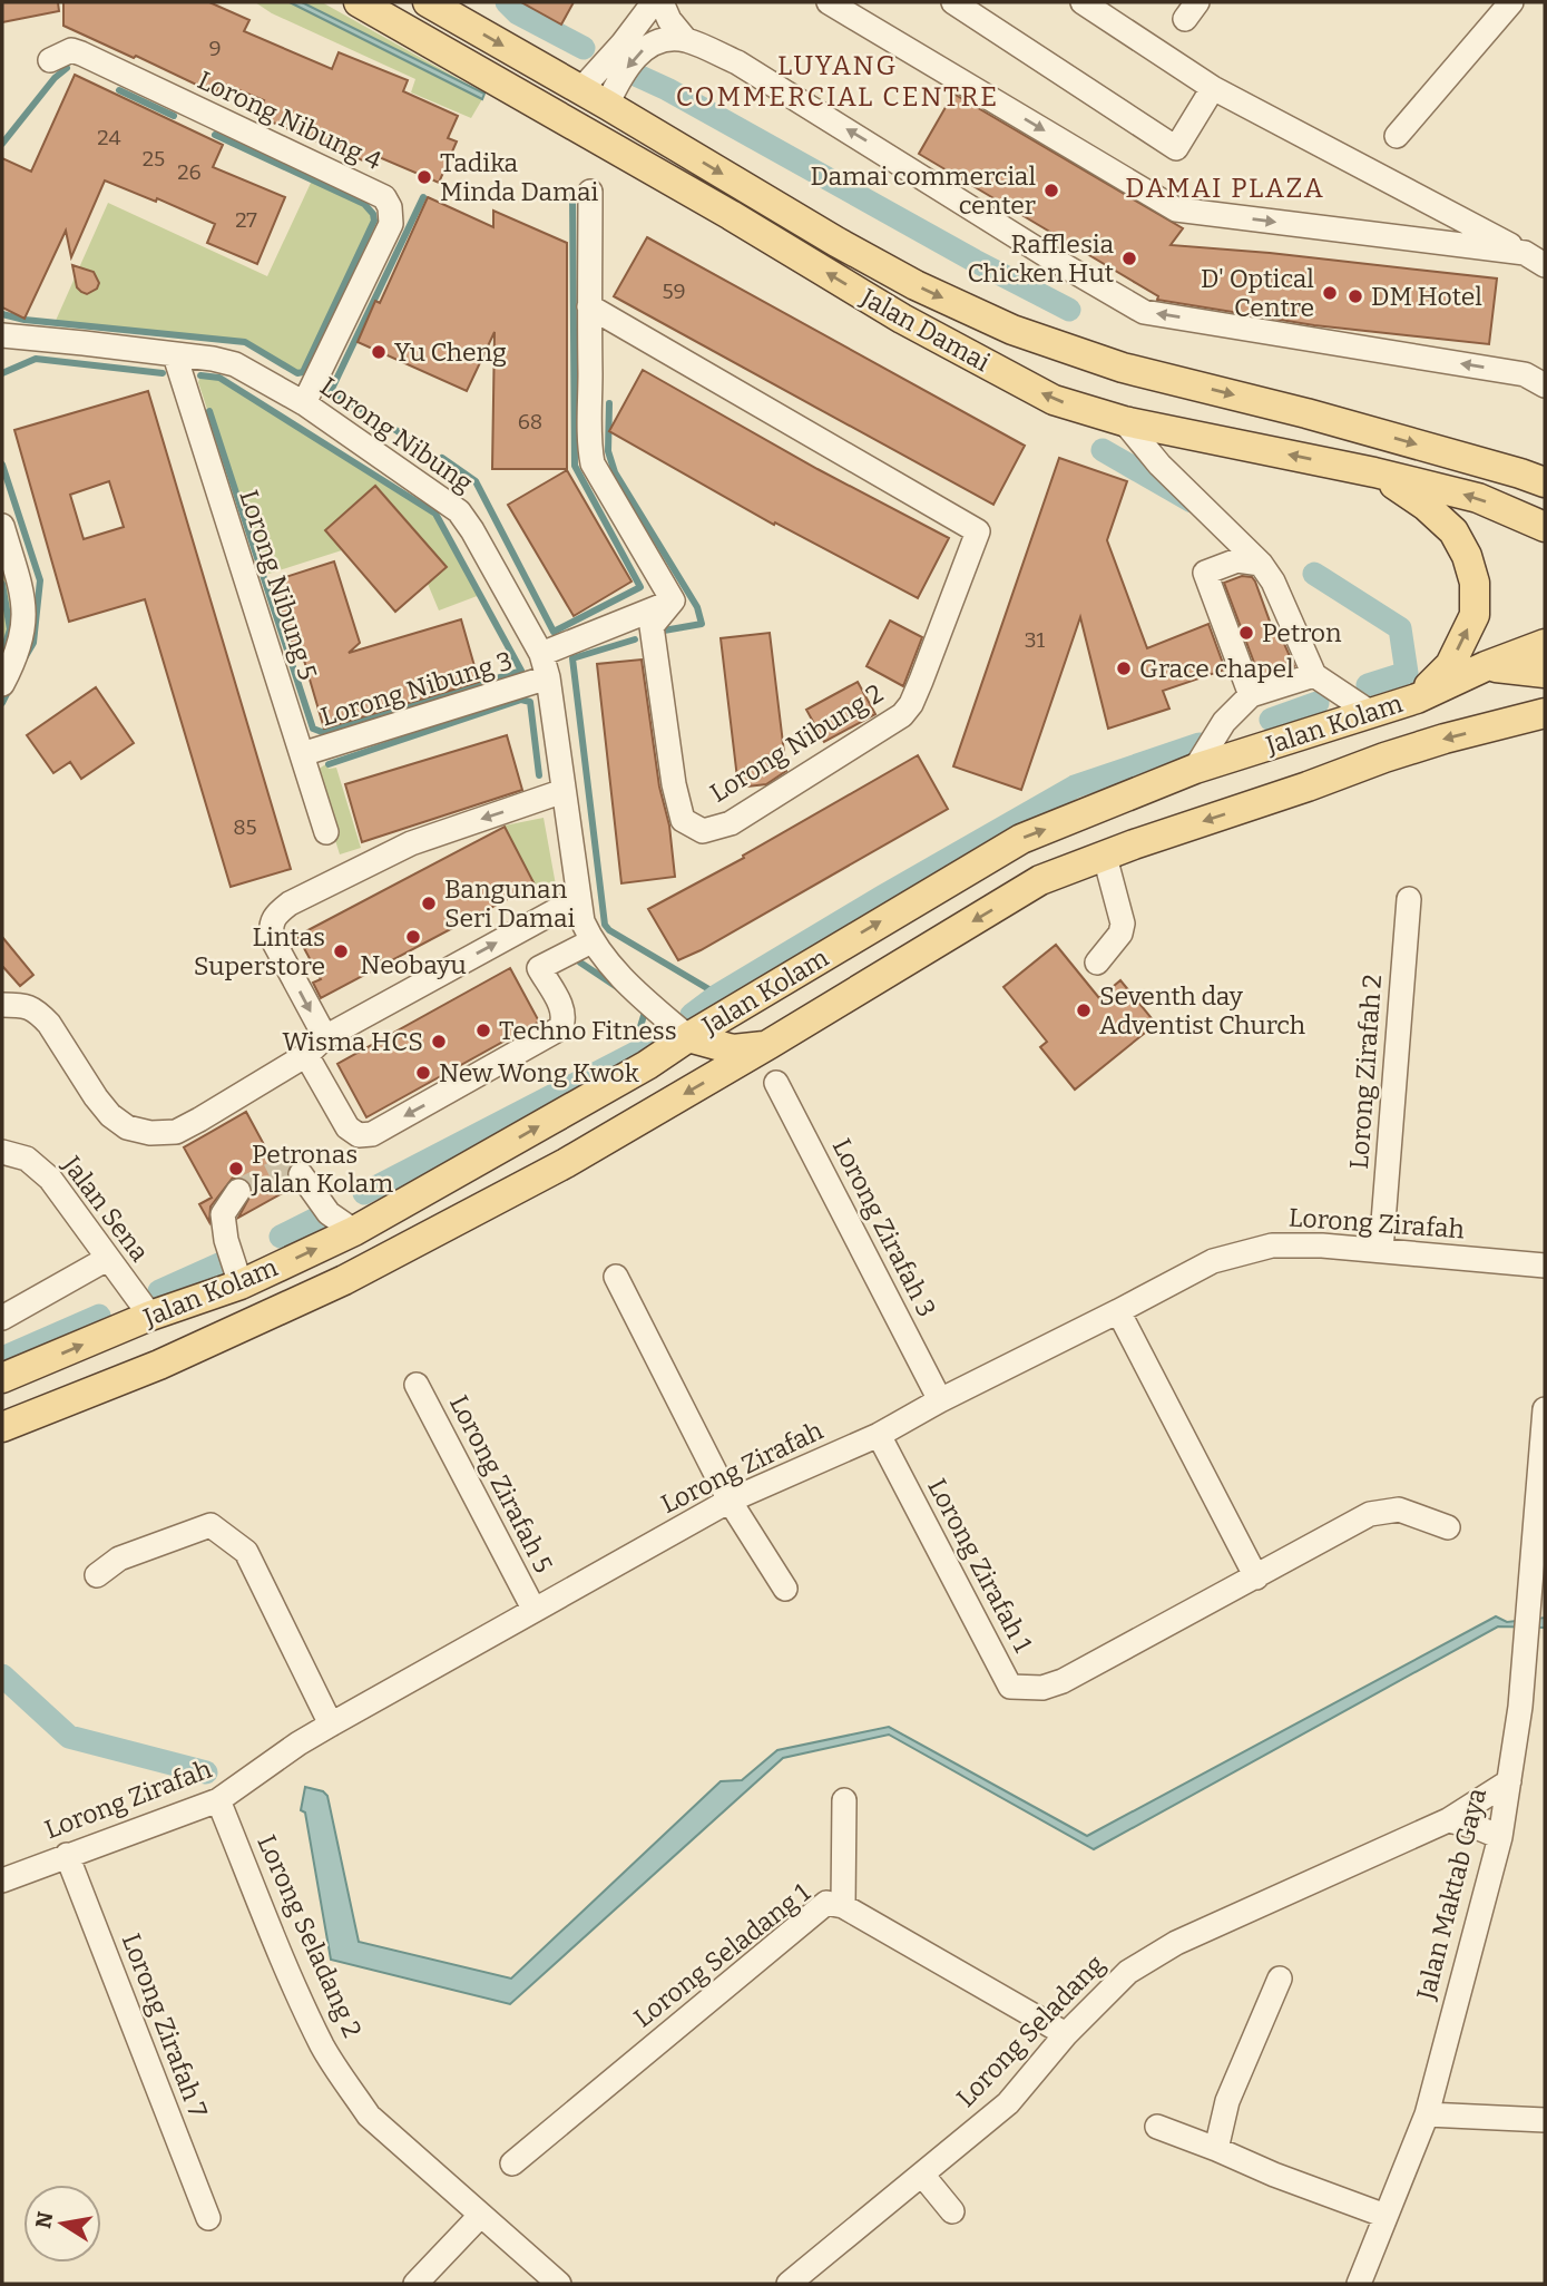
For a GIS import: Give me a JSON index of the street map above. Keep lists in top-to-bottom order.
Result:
{
  "streets": {
    "main road": ["Jalan Damai", "Jalan Kolam"],
    "street": [
      "Lorong Nibung 4",
      "Lorong Nibung",
      "Lorong Nibung 5",
      "Lorong Nibung 3",
      "Lorong Nibung 2",
      "Lorong Zirafah 2",
      "Jalan Sena",
      "Lorong Zirafah",
      "Lorong Zirafah 3",
      "Lorong Zirafah 5",
      "Lorong Zirafah 1",
      "Jalan Maktab Gaya",
      "Lorong Seladang 2",
      "Lorong Seladang 1",
      "Lorong Zirafah 7",
      "Lorong Seladang"
    ]
  },
  "crossings": [
    ["Lorong Nibung 4", "Lorong Nibung"],
    ["Lorong Nibung", "Lorong Nibung 5"],
    ["Lorong Nibung", "Lorong Nibung 3"],
    ["Lorong Nibung", "Jalan Kolam"],
    ["Lorong Nibung 5", "Lorong Nibung 3"],
    ["Jalan Kolam", "Jalan Sena"],
    ["Lorong Zirafah 2", "Lorong Zirafah"],
    ["Lorong Zirafah", "Lorong Zirafah 3"],
    ["Lorong Zirafah", "Lorong Zirafah 5"],
    ["Lorong Zirafah", "Lorong Zirafah 1"],
    ["Lorong Zirafah", "Lorong Seladang 2"],
    ["Lorong Zirafah", "Lorong Zirafah 7"],
    ["Jalan Maktab Gaya", "Lorong Seladang"],
    ["Lorong Seladang 1", "Lorong Seladang"]
  ],
  "districts": ["LUYANG COMMERCIAL CENTRE", "DAMAI PLAZA"],
  "places": [
    "Tadika Minda Damai",
    "Damai commercial center",
    "Rafflesia Chicken Hut",
    "D' Optical Centre",
    "DM Hotel",
    "Yu Cheng",
    "Petron",
    "Grace chapel",
    "Bangunan Seri Damai",
    "Neobayu",
    "Lintas Superstore",
    "Seventh day Adventist Church",
    "Techno Fitness",
    "Wisma HCS",
    "New Wong Kwok",
    "Petronas Jalan Kolam"
  ],
  "house_numbers": [
    "9",
    "24",
    "25",
    "26",
    "27",
    "59",
    "68",
    "31",
    "85"
  ],
  "north": "left"
}
